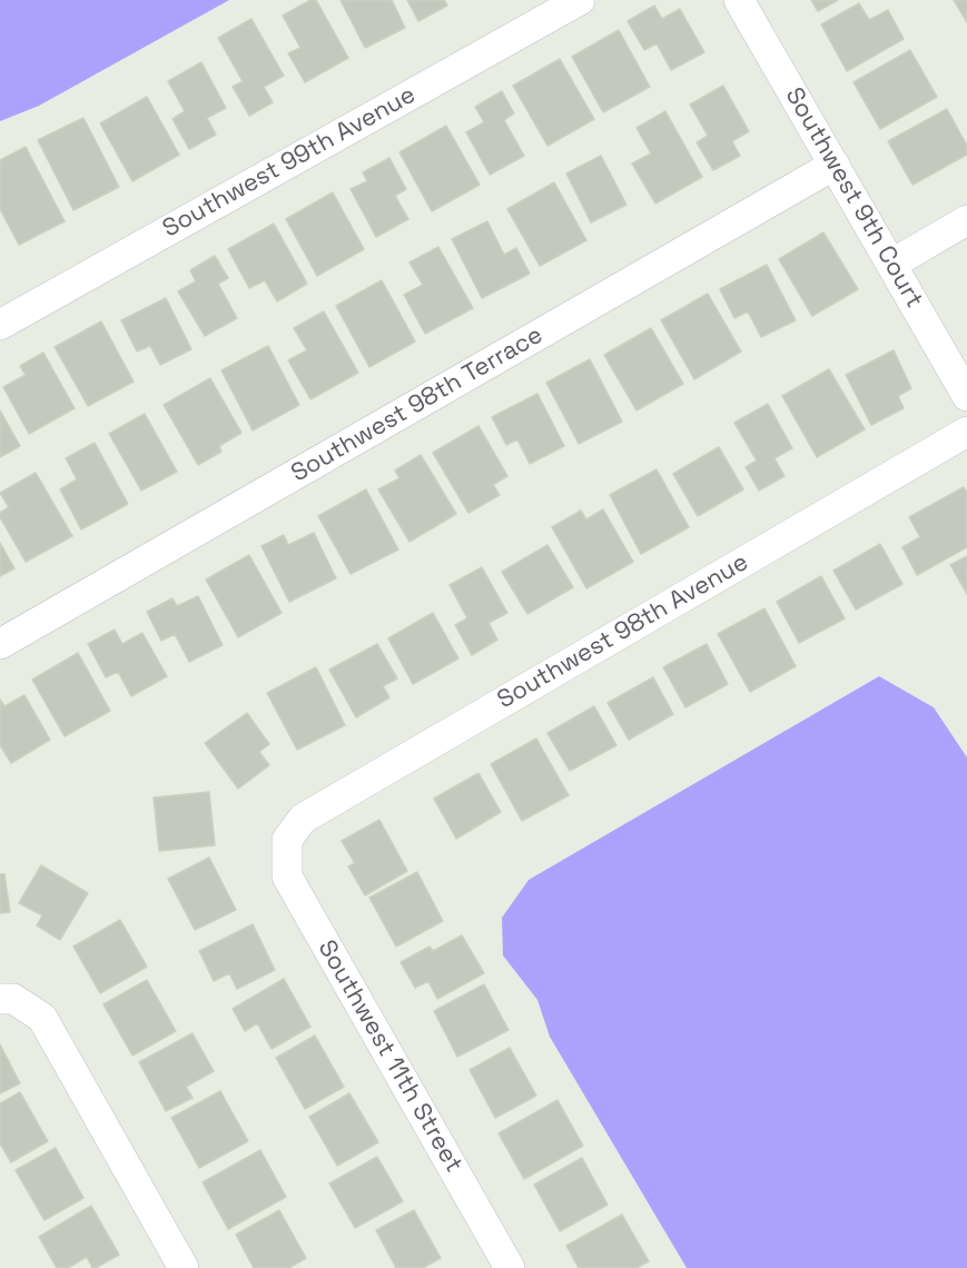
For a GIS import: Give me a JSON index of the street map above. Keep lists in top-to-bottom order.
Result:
{
  "streets": {
    "street": [
      "Southwest 99th Avenue",
      "Southwest 9th Court",
      "Southwest 98th Terrace",
      "Southwest 98th Avenue",
      "Southwest 11th Street"
    ]
  },
  "crossings": [
    ["Southwest 9th Court", "Southwest 98th Terrace"],
    ["Southwest 98th Avenue", "Southwest 11th Street"]
  ]
}
